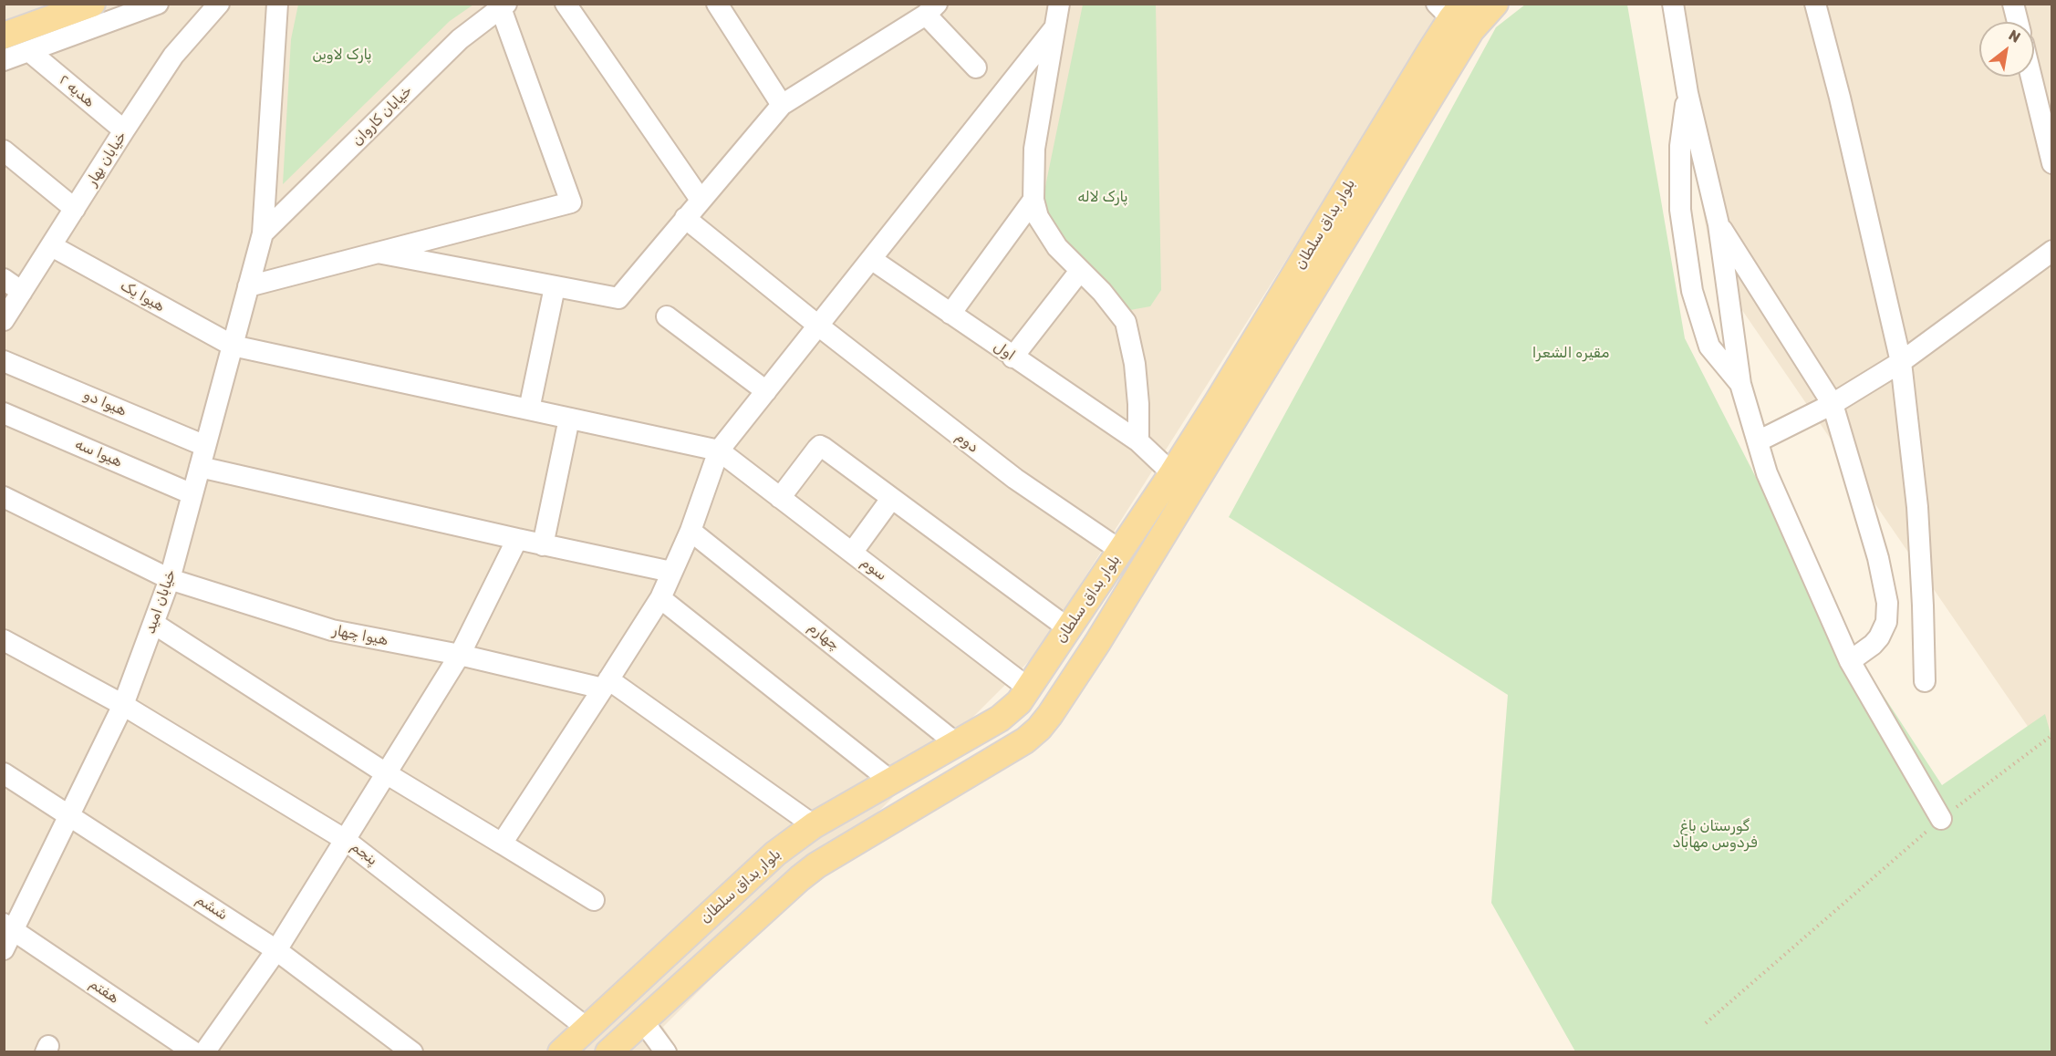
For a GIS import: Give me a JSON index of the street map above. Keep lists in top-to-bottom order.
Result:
{
  "streets": {
    "main road": ["بلوار بداق سلطان"],
    "street": [
      "هدیه ۲",
      "خیابان کاروان",
      "خیابان بهار",
      "هیوا یک",
      "اول",
      "هیوا دو",
      "دوم",
      "هیوا سه",
      "سوم",
      "خیابان امید",
      "هیوا چهار",
      "چهارم",
      "پنجم",
      "ششم",
      "هفتم"
    ]
  },
  "crossings": [
    ["هدیه ۲", "خیابان بهار"],
    ["خیابان کاروان", "خیابان امید"],
    ["خیابان بهار", "هیوا یک"],
    ["بلوار بداق سلطان", "اول"],
    ["بلوار بداق سلطان", "دوم"],
    ["بلوار بداق سلطان", "سوم"],
    ["بلوار بداق سلطان", "چهارم"],
    ["بلوار بداق سلطان", "پنجم"],
    ["هیوا یک", "سوم"],
    ["هیوا یک", "خیابان امید"],
    ["هیوا دو", "خیابان امید"],
    ["هیوا سه", "خیابان امید"],
    ["خیابان امید", "هیوا چهار"],
    ["خیابان امید", "پنجم"],
    ["خیابان امید", "ششم"],
    ["خیابان امید", "هفتم"]
  ],
  "parks": [
    "پارک لاوین",
    "پارک لاله",
    "مقیره الشعرا",
    "گورستان باغ فردوس مهاباد"
  ],
  "north": "top right"
}
